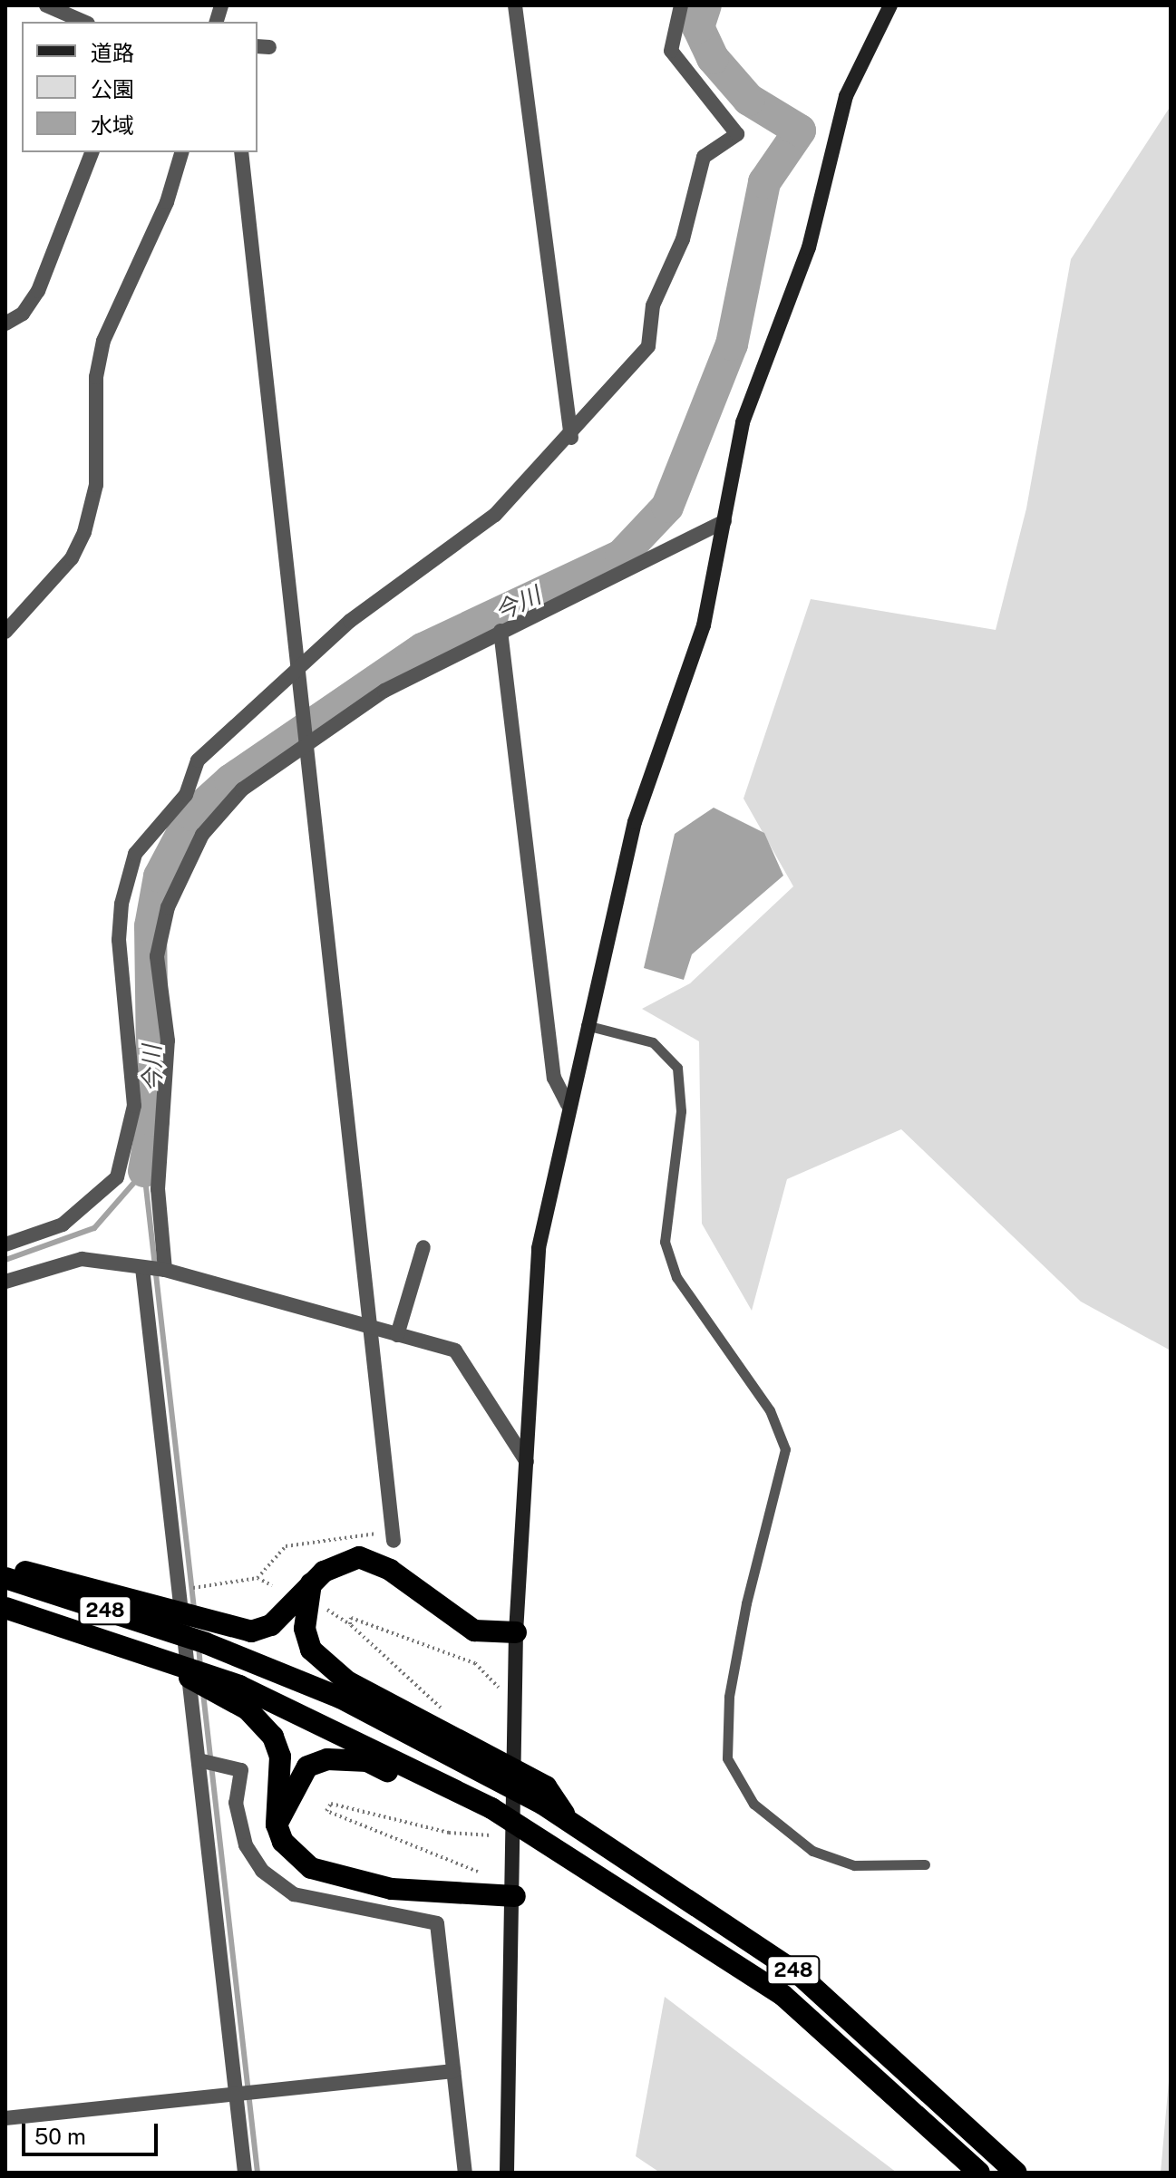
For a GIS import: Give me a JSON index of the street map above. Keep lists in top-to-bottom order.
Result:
{
  "streets": {
    "highway": ["248"]
  },
  "water": ["今川"],
  "legend": ["道路", "公園", "水域"],
  "scale_bar": "50 m"
}
